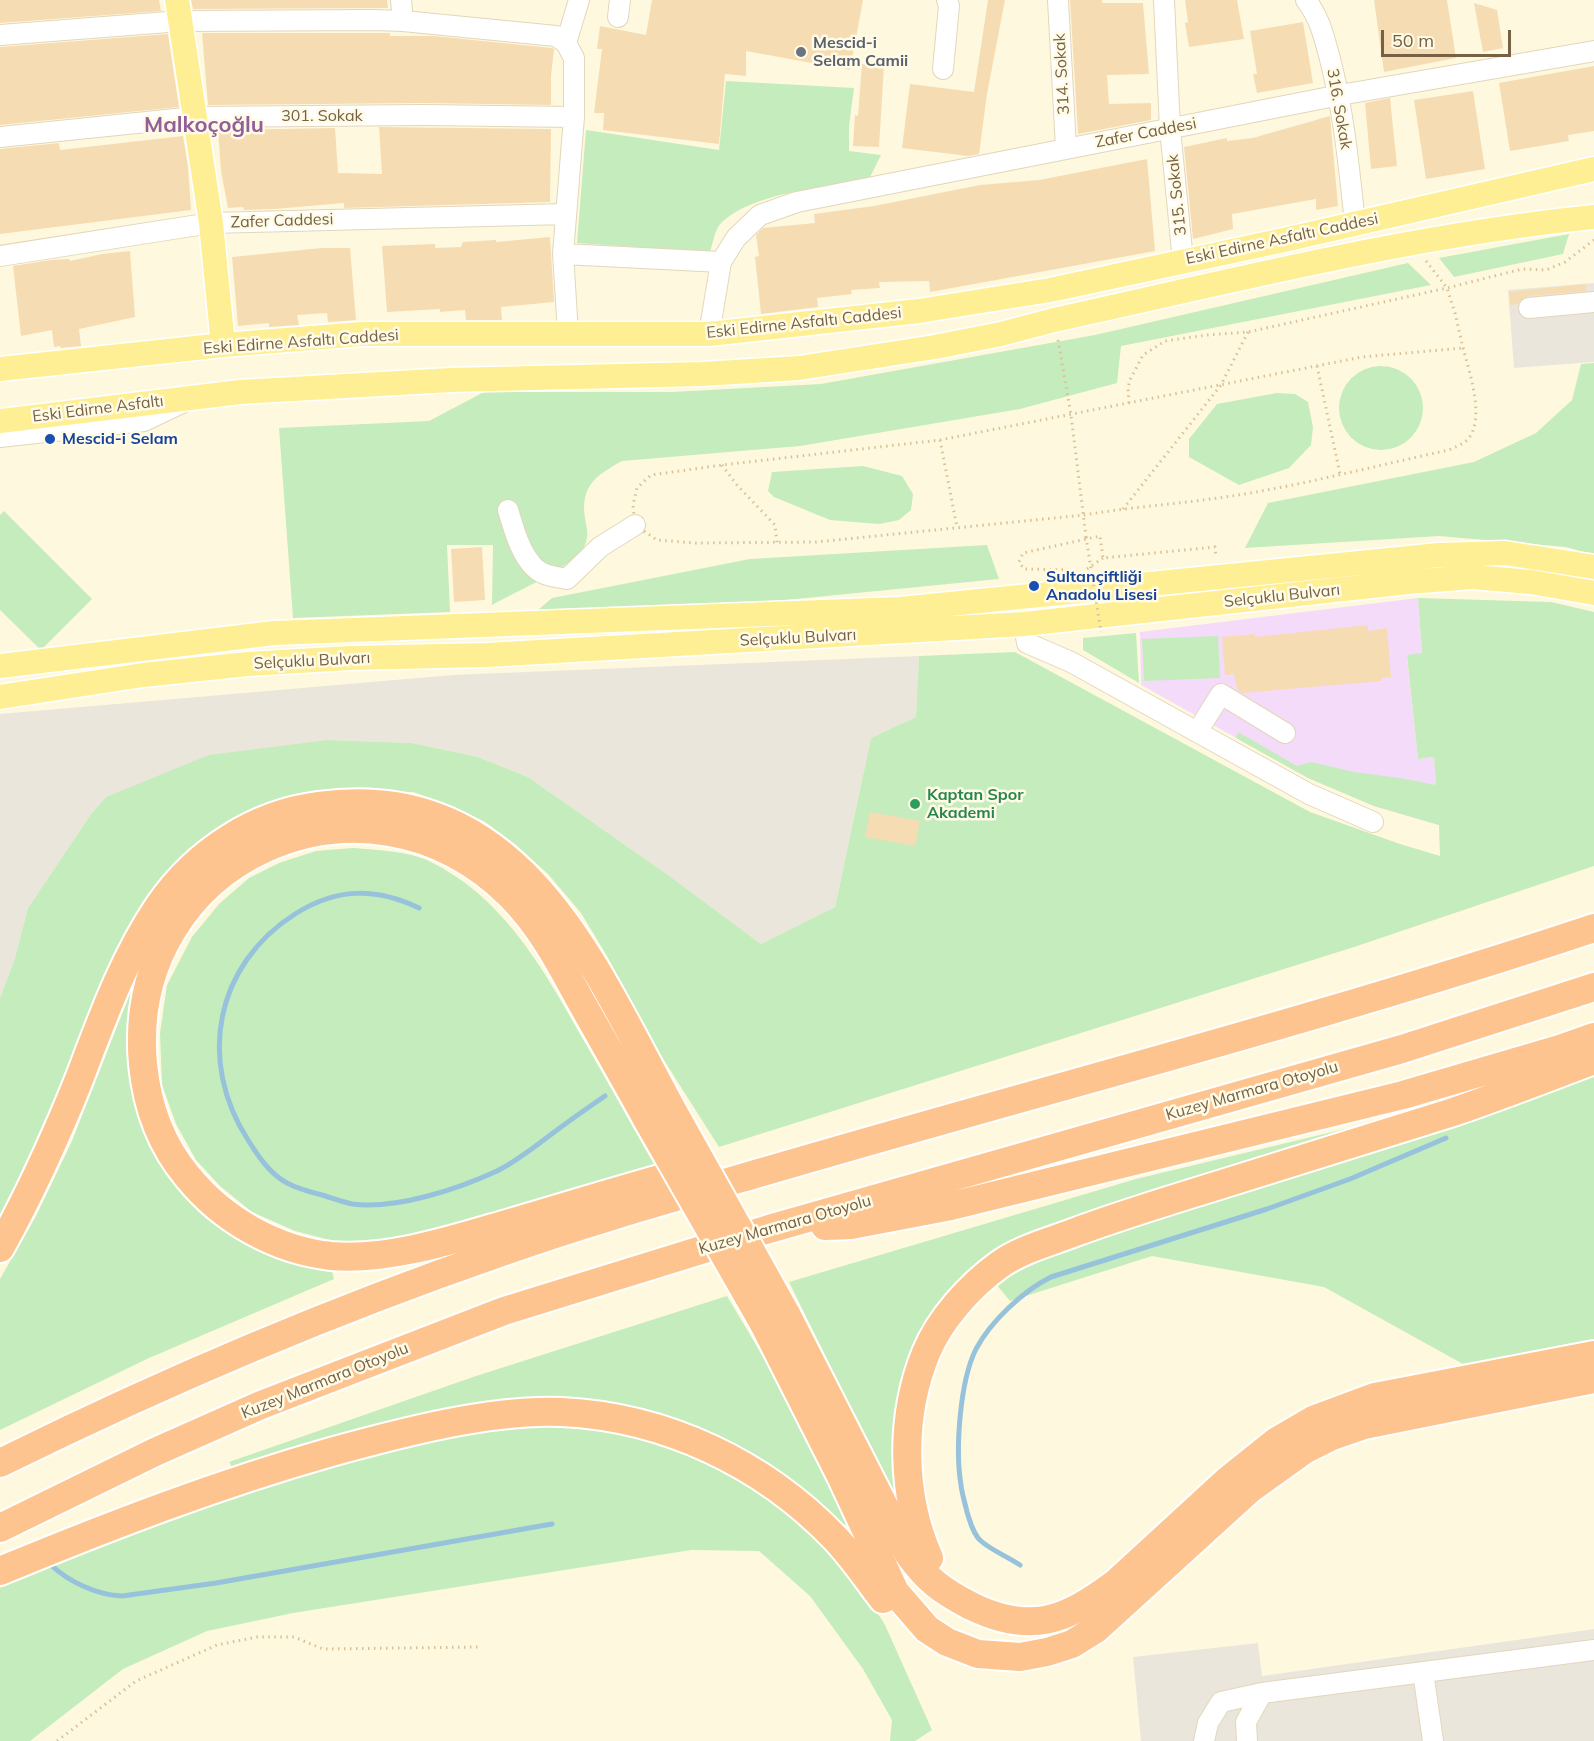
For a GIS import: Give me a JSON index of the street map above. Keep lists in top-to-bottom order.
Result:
{
  "streets": {
    "highway": ["Kuzey Marmara Otoyolu"],
    "main road": ["Eski Edirne Asfaltı Caddesi", "Eski Edirne Asfaltı", "Selçuklu Bulvarı"],
    "street": [
      "314. Sokak",
      "316. Sokak",
      "301. Sokak",
      "Zafer Caddesi",
      "315. Sokak"
    ]
  },
  "crossings": [
    ["314. Sokak", "Zafer Caddesi"],
    ["316. Sokak", "Zafer Caddesi"],
    ["316. Sokak", "Eski Edirne Asfaltı Caddesi"],
    ["Zafer Caddesi", "315. Sokak"],
    ["Zafer Caddesi", "Eski Edirne Asfaltı Caddesi"],
    ["315. Sokak", "Eski Edirne Asfaltı Caddesi"],
    ["Eski Edirne Asfaltı Caddesi", "Eski Edirne Asfaltı"]
  ],
  "districts": ["Malkoçoğlu"],
  "places": [
    "Mescid-i Selam Camii",
    "Mescid-i Selam",
    "Sultançiftliği Anadolu Lisesi",
    "Kaptan Spor Akademi"
  ],
  "scale_bar": "50 m"
}
